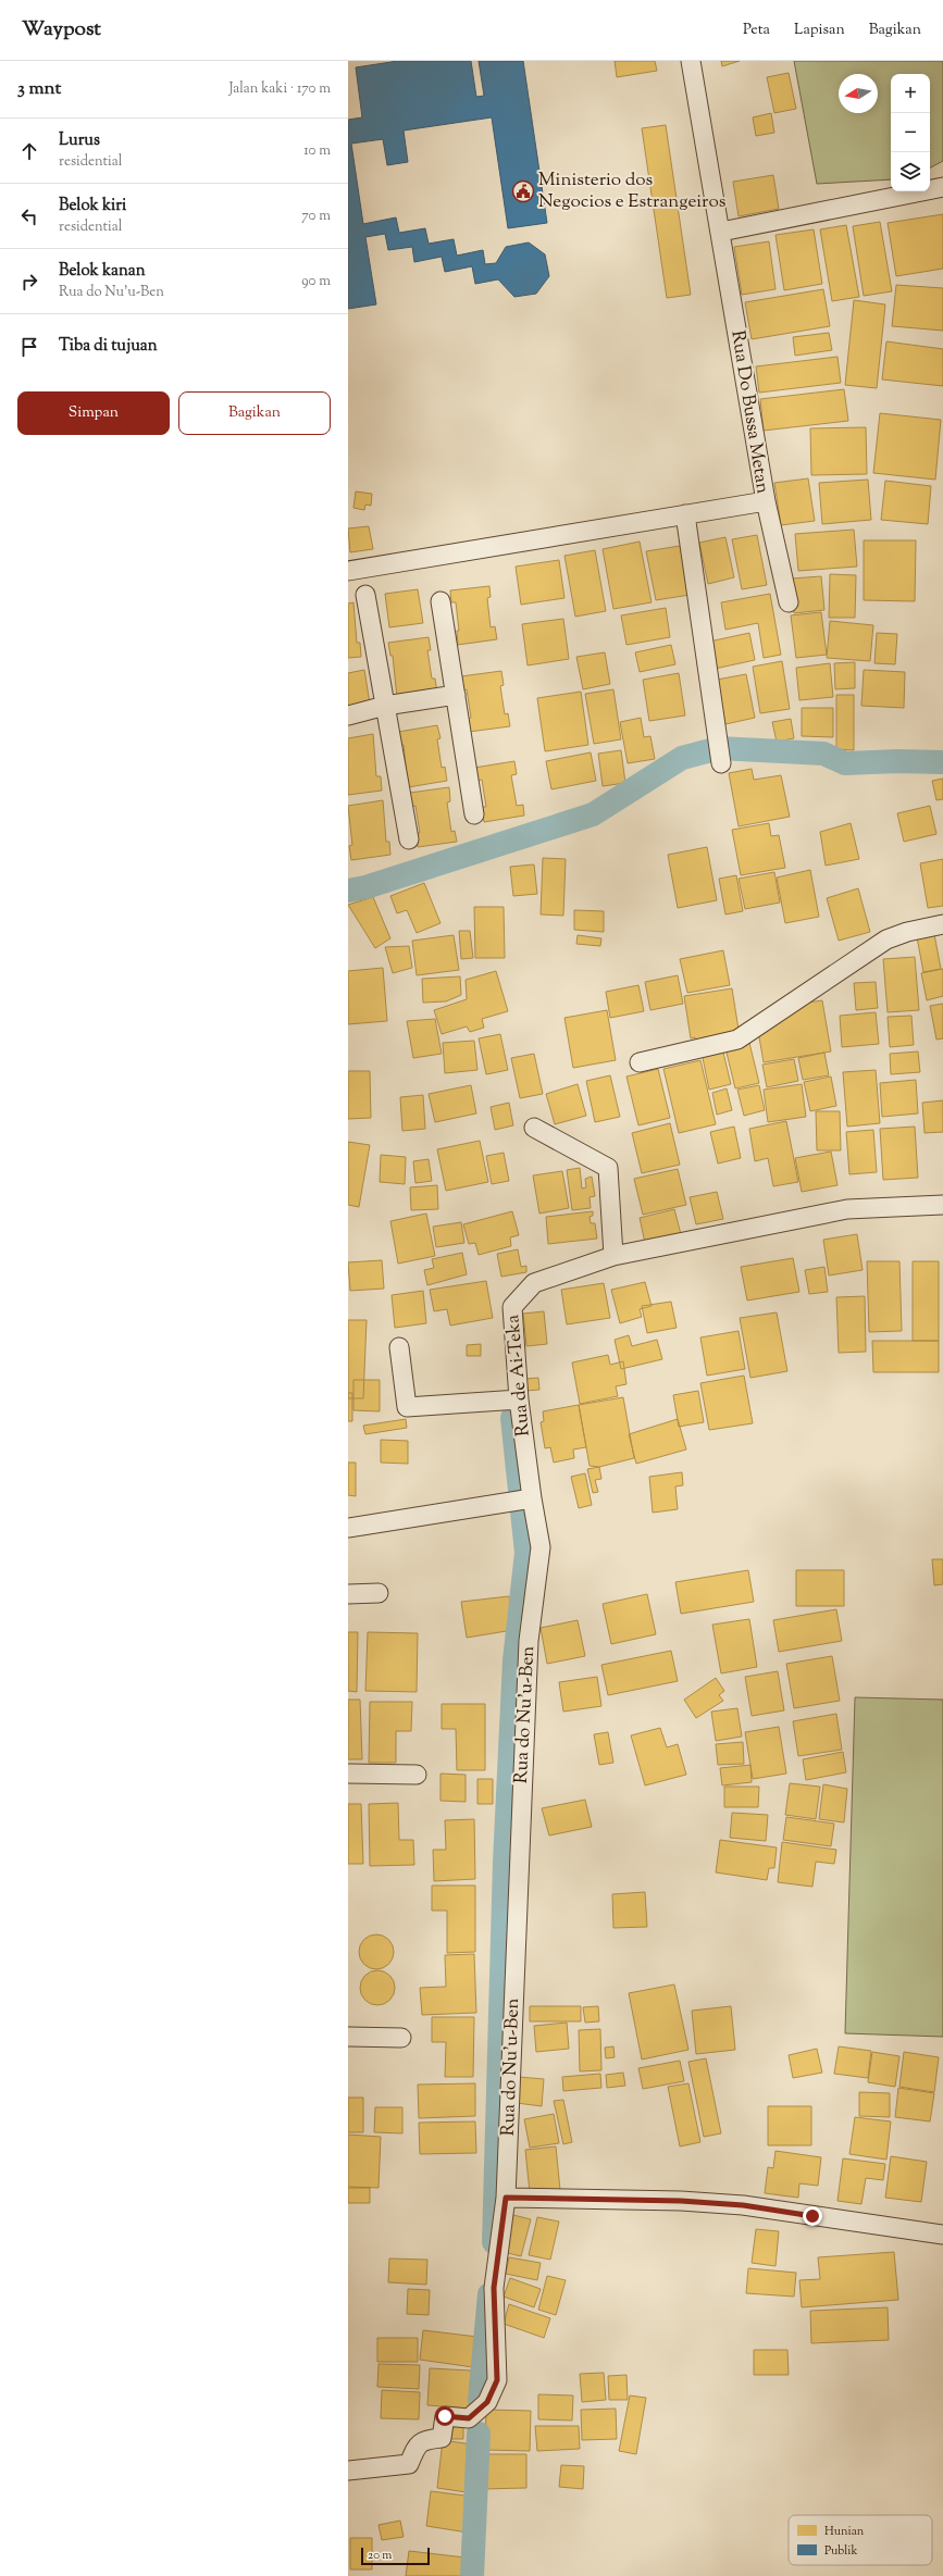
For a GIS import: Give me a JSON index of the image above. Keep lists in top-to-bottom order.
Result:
{
  "streets": {
    "street": ["Rua Do Bussa Metan", "Rua de Ai-Teka", "Rua do Nu'u-Ben"]
  },
  "crossings": [
    ["Rua de Ai-Teka", "Rua do Nu'u-Ben"]
  ],
  "places": {
    "public building": ["Ministerio dos Negocios e Estrangeiros"]
  },
  "legend": ["Hunian", "Publik"],
  "scale_bar": "20 m",
  "north": "left",
  "page": {
    "header": "Waypost",
    "nav": ["Peta", "Lapisan", "Bagikan"],
    "heading": ["3 mnt", "Jalan kaki · 170 m"],
    "map_buttons": ["+", "−"],
    "list": [
      ["Lurus", "residential", "10 m"],
      ["Belok kiri", "residential", "70 m"],
      ["Belok kanan", "Rua do Nu'u-Ben", "90 m"],
      "Tiba di tujuan"
    ],
    "buttons": ["Simpan", "Bagikan"],
    "scale": "20 m"
  }
}
